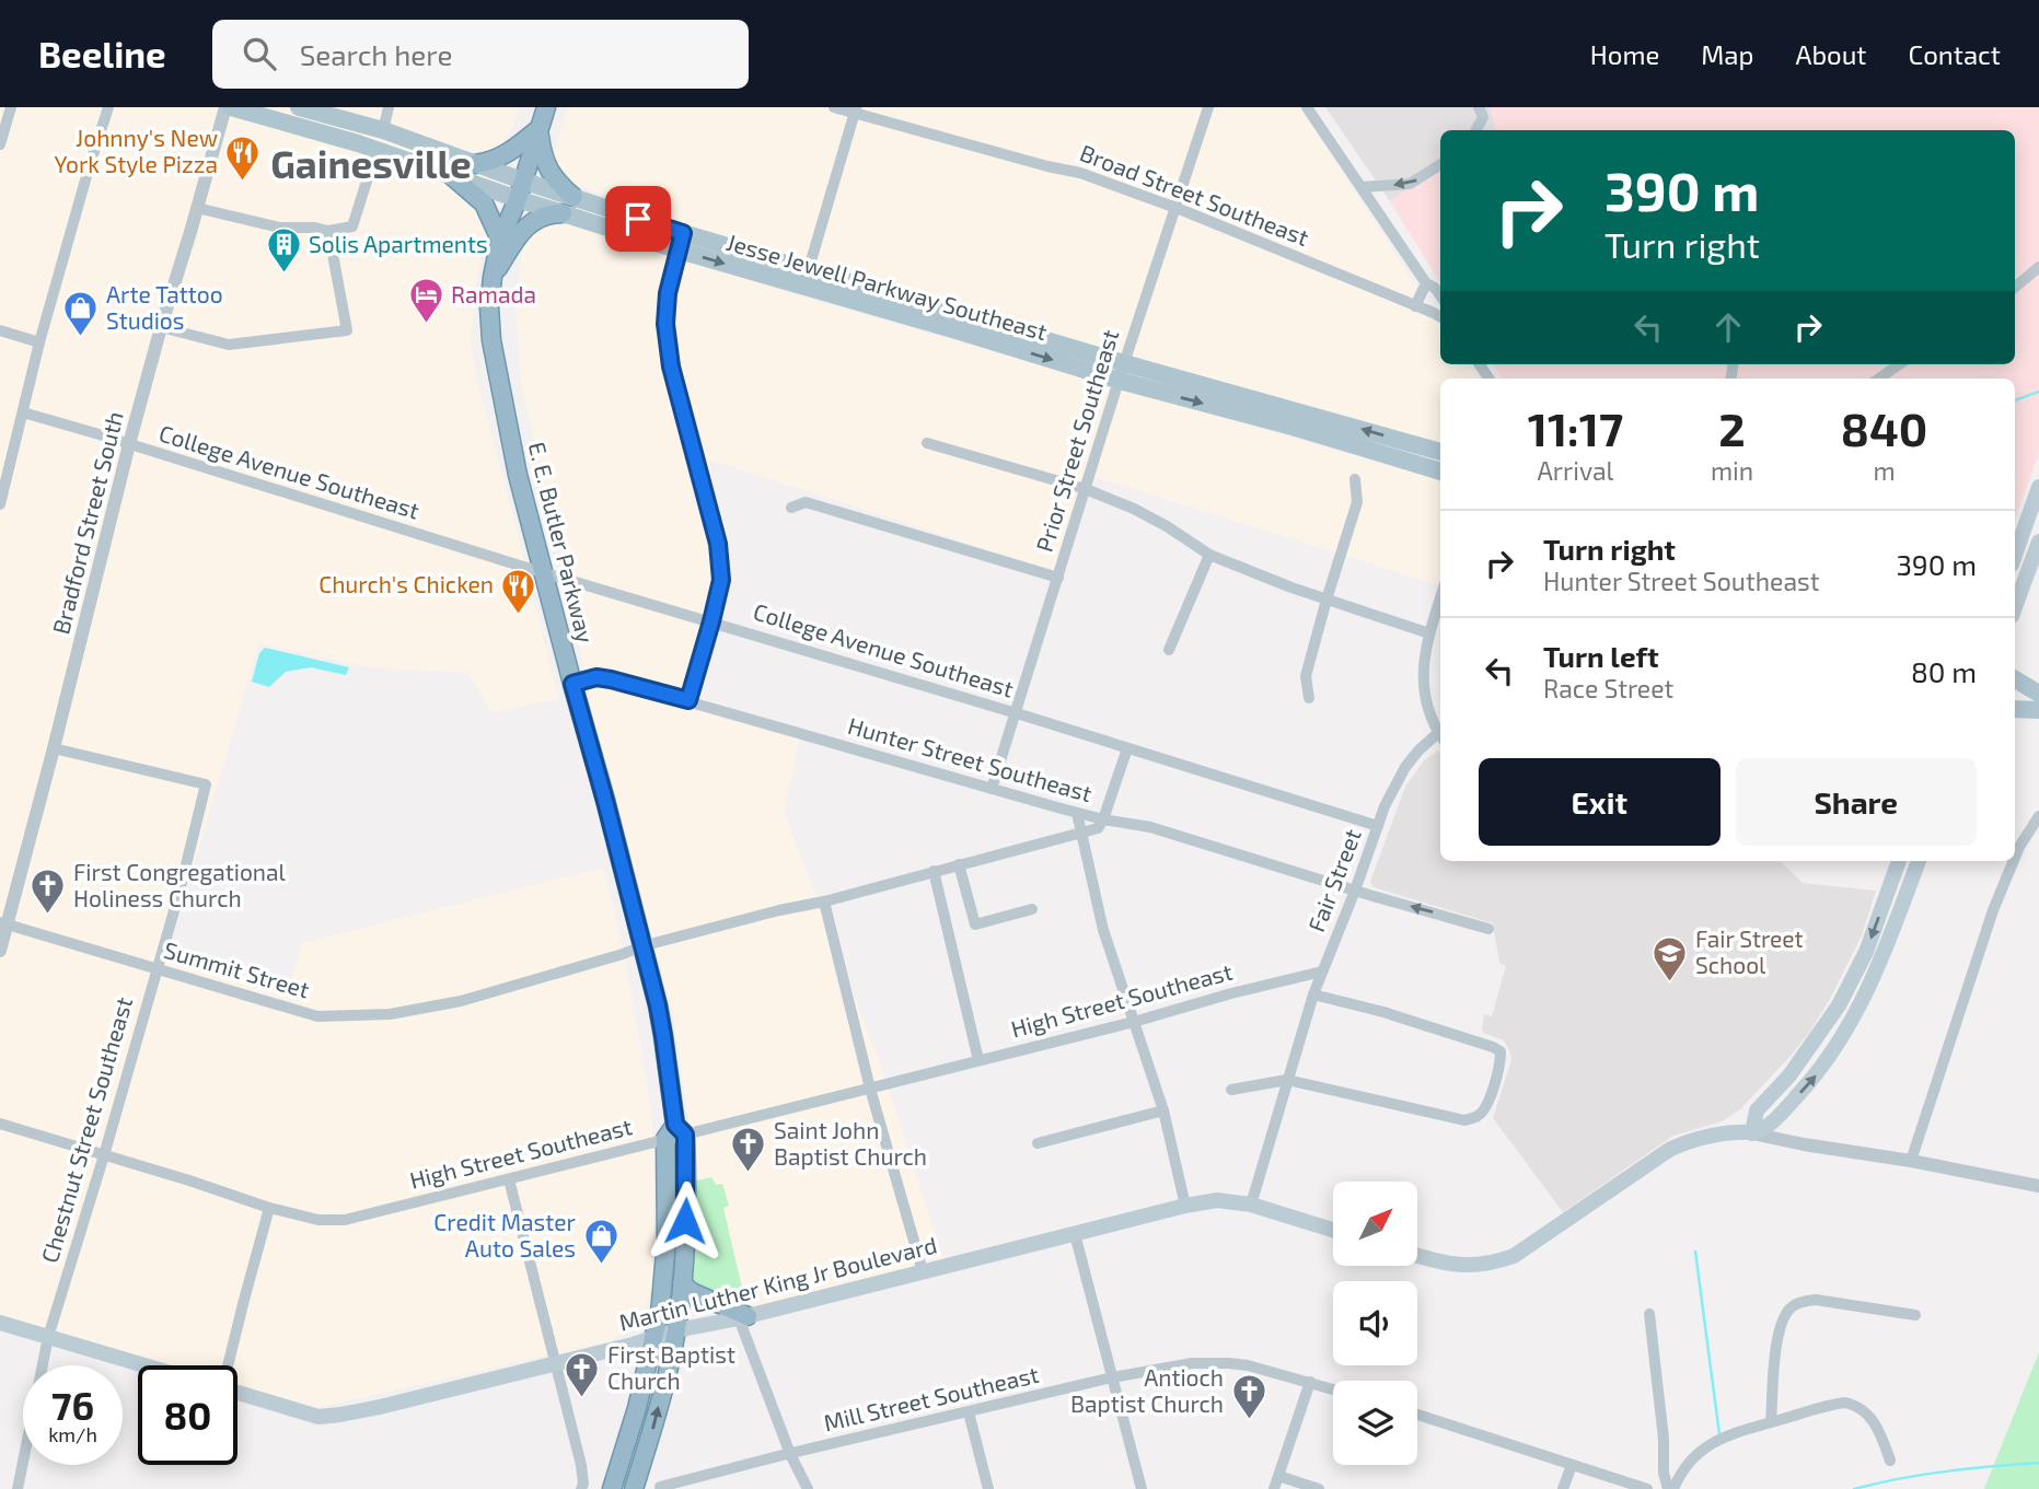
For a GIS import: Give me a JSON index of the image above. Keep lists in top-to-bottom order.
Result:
{
  "streets": {
    "highway": ["E. E. Butler Parkway"],
    "main road": ["Jesse Jewell Parkway Southeast", "Martin Luther King Jr Boulevard"],
    "street": [
      "Broad Street Southeast",
      "Prior Street Southeast",
      "College Avenue Southeast",
      "Bradford Street South",
      "Hunter Street Southeast",
      "Fair Street",
      "Summit Street",
      "High Street Southeast",
      "Chestnut Street Southeast",
      "Mill Street Southeast"
    ]
  },
  "crossings": [
    ["Broad Street Southeast", "Prior Street Southeast"],
    ["Jesse Jewell Parkway Southeast", "Prior Street Southeast"],
    ["Jesse Jewell Parkway Southeast", "E. E. Butler Parkway"],
    ["Prior Street Southeast", "College Avenue Southeast"],
    ["Prior Street Southeast", "Hunter Street Southeast"],
    ["College Avenue Southeast", "Bradford Street South"],
    ["College Avenue Southeast", "E. E. Butler Parkway"],
    ["College Avenue Southeast", "Fair Street"],
    ["Bradford Street South", "Summit Street"],
    ["Bradford Street South", "Chestnut Street Southeast"],
    ["E. E. Butler Parkway", "Hunter Street Southeast"],
    ["E. E. Butler Parkway", "Summit Street"],
    ["E. E. Butler Parkway", "High Street Southeast"],
    ["E. E. Butler Parkway", "Martin Luther King Jr Boulevard"],
    ["Hunter Street Southeast", "Fair Street"],
    ["Hunter Street Southeast", "Summit Street"],
    ["Fair Street", "High Street Southeast"],
    ["Fair Street", "Martin Luther King Jr Boulevard"],
    ["Summit Street", "Chestnut Street Southeast"],
    ["High Street Southeast", "Chestnut Street Southeast"]
  ],
  "districts": ["Gainesville"],
  "places": {
    "restaurant": ["Johnny's New York Style Pizza", "Church's Chicken"],
    "building": ["Solis Apartments"],
    "hotel": ["Ramada"],
    "shop": ["Arte Tattoo Studios", "Credit Master Auto Sales"],
    "church": [
      "First Congregational Holiness Church",
      "Saint John Baptist Church",
      "First Baptist Church",
      "Antioch Baptist Church"
    ],
    "school or university": ["Fair Street School"]
  },
  "north": "top right",
  "page": {
    "header": "Beeline",
    "search": "Search here",
    "nav": [
      "Home",
      "Map",
      "About",
      "Contact"
    ],
    "turn": ["390 m", "Turn right"],
    "eta": [
      "11:17",
      "Arrival",
      "2",
      "min",
      "840",
      "m"
    ],
    "list": [
      {
        "name": "Turn right",
        "note": "Hunter Street Southeast",
        "value": "390 m"
      },
      {
        "name": "Turn left",
        "note": "Race Street",
        "value": "80 m"
      }
    ],
    "buttons": ["Exit", "Share"],
    "speed": "76 km/h",
    "limit": "80"
  }
}
